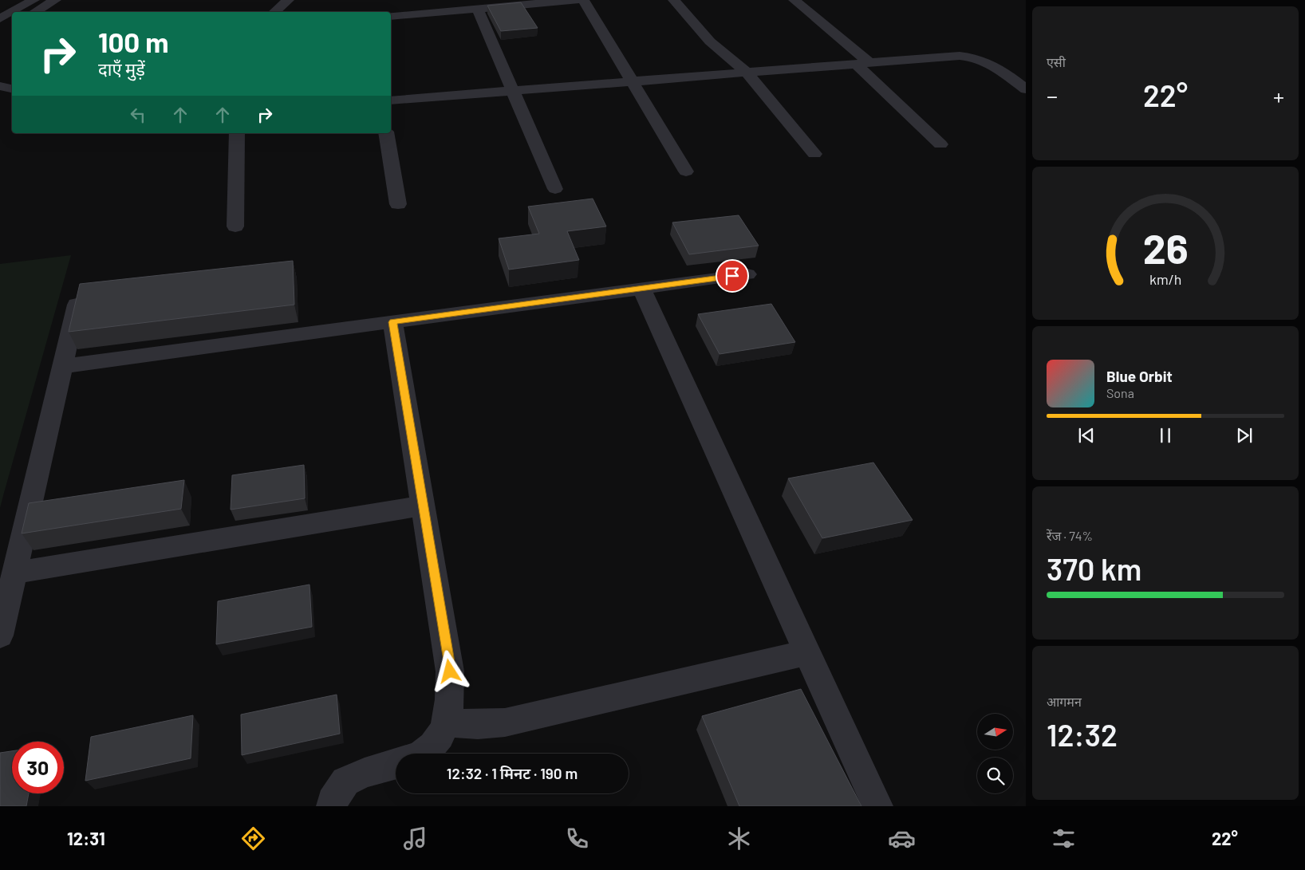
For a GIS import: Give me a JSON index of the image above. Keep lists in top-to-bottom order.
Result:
{
  "north": "right",
  "page": {
    "tile": [
      "एसी",
      ["रेंज · 74%", "370 km"],
      ["आगमन", "12:32"]
    ],
    "turn": ["100 m", "दाएँ मुड़ें"],
    "heat": ["−", "22°", "+"],
    "song": ["Blue Orbit", "Sona"],
    "limit": "30",
    "trip": "12:32 · 1 मिनट · 190 m",
    "tabs": ["12:31", "22°"],
    "gauge": ["26", "km/h"]
  }
}
